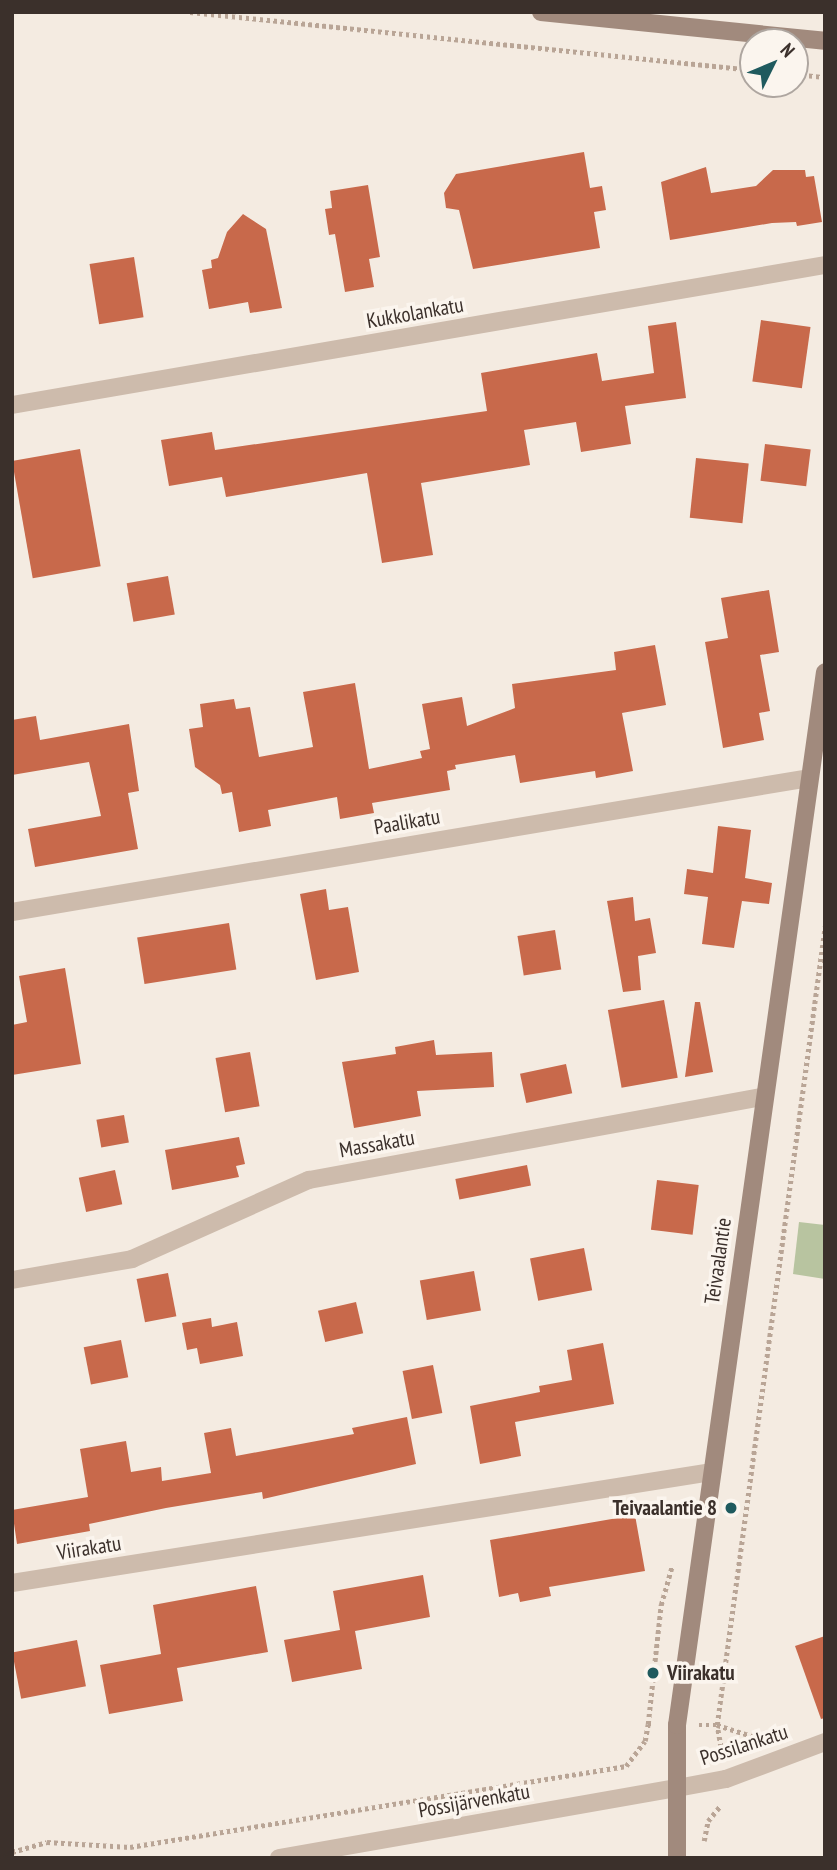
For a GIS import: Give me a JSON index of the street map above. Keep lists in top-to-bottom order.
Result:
{
  "streets": {
    "main road": ["Teivaalantie"],
    "street": [
      "Kukkolankatu",
      "Paalikatu",
      "Massakatu",
      "Viirakatu",
      "Possilankatu",
      "Possijärvenkatu"
    ]
  },
  "crossings": [
    ["Paalikatu", "Teivaalantie"],
    ["Massakatu", "Teivaalantie"],
    ["Teivaalantie", "Viirakatu"],
    ["Teivaalantie", "Possilankatu"],
    ["Teivaalantie", "Possijärvenkatu"],
    ["Possilankatu", "Possijärvenkatu"]
  ],
  "places": ["Teivaalantie 8", "Viirakatu"],
  "north": "top right"
}
